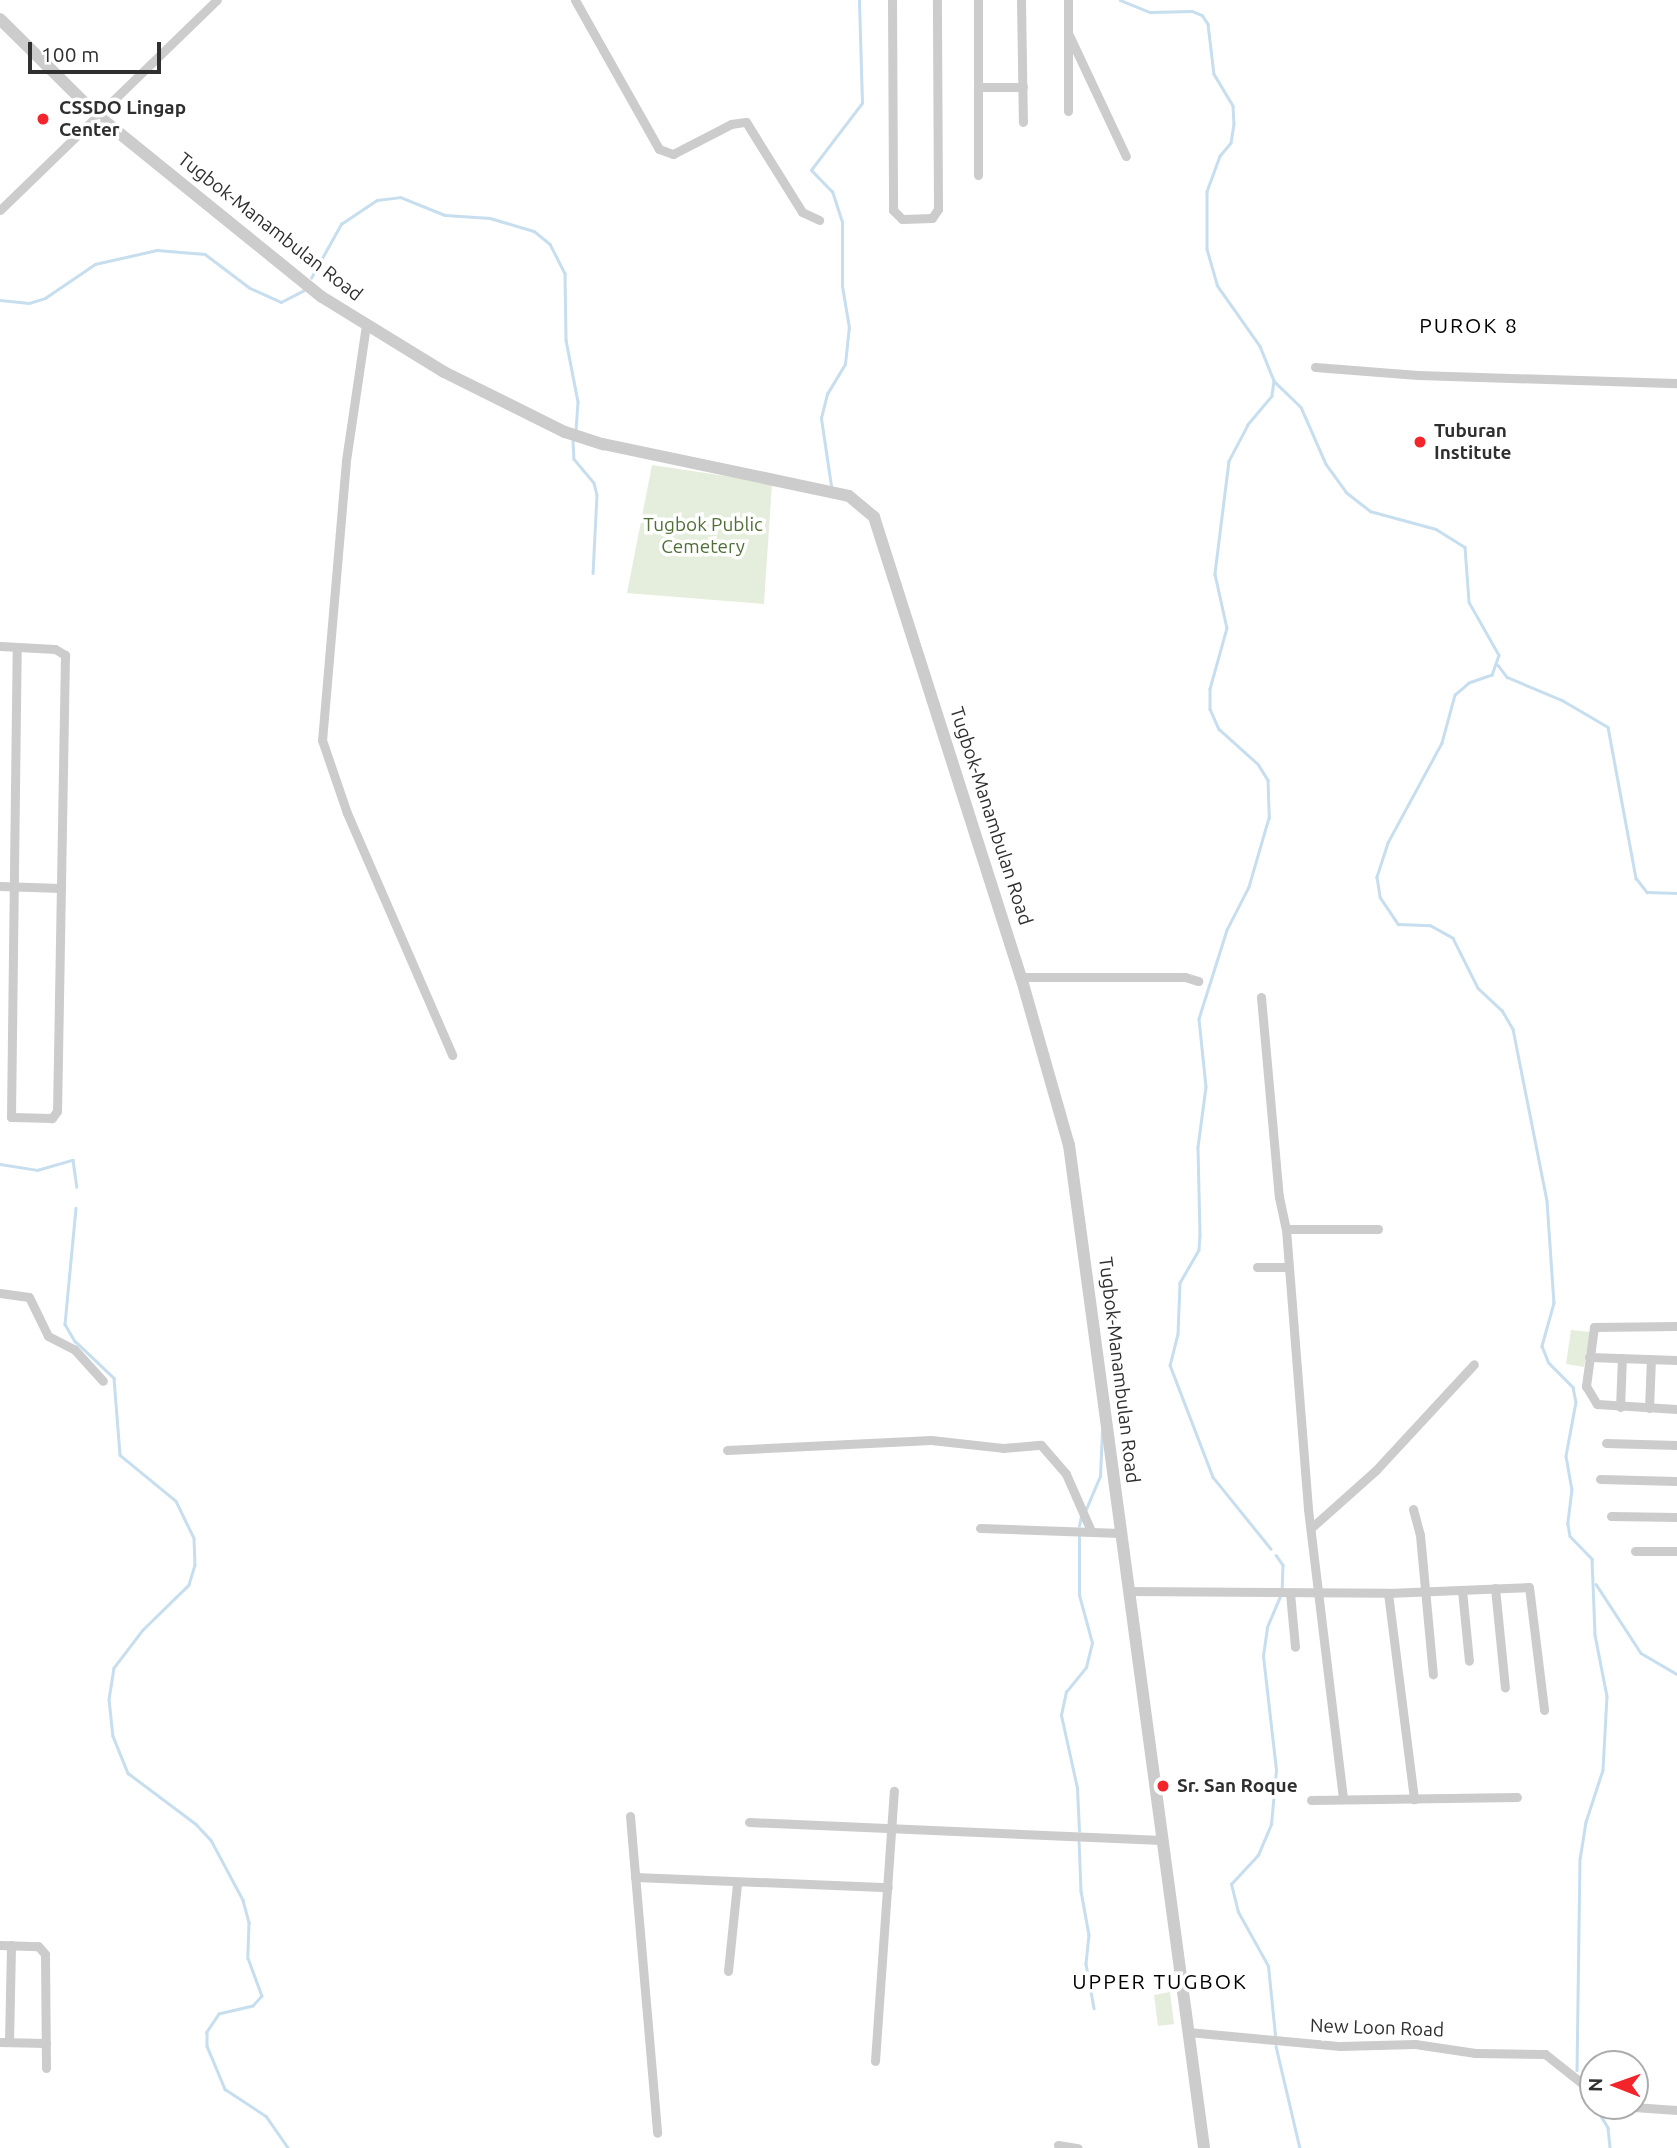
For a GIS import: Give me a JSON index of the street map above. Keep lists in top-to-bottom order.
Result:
{
  "streets": {
    "street": ["Tugbok-Manambulan Road", "New Loon Road"]
  },
  "crossings": [
    ["Tugbok-Manambulan Road", "New Loon Road"]
  ],
  "districts": ["PUROK 8", "UPPER TUGBOK"],
  "parks": ["Tugbok Public Cemetery"],
  "places": ["CSSDO Lingap Center", "Tuburan Institute", "Sr. San Roque"],
  "scale_bar": "100 m",
  "north": "left"
}
